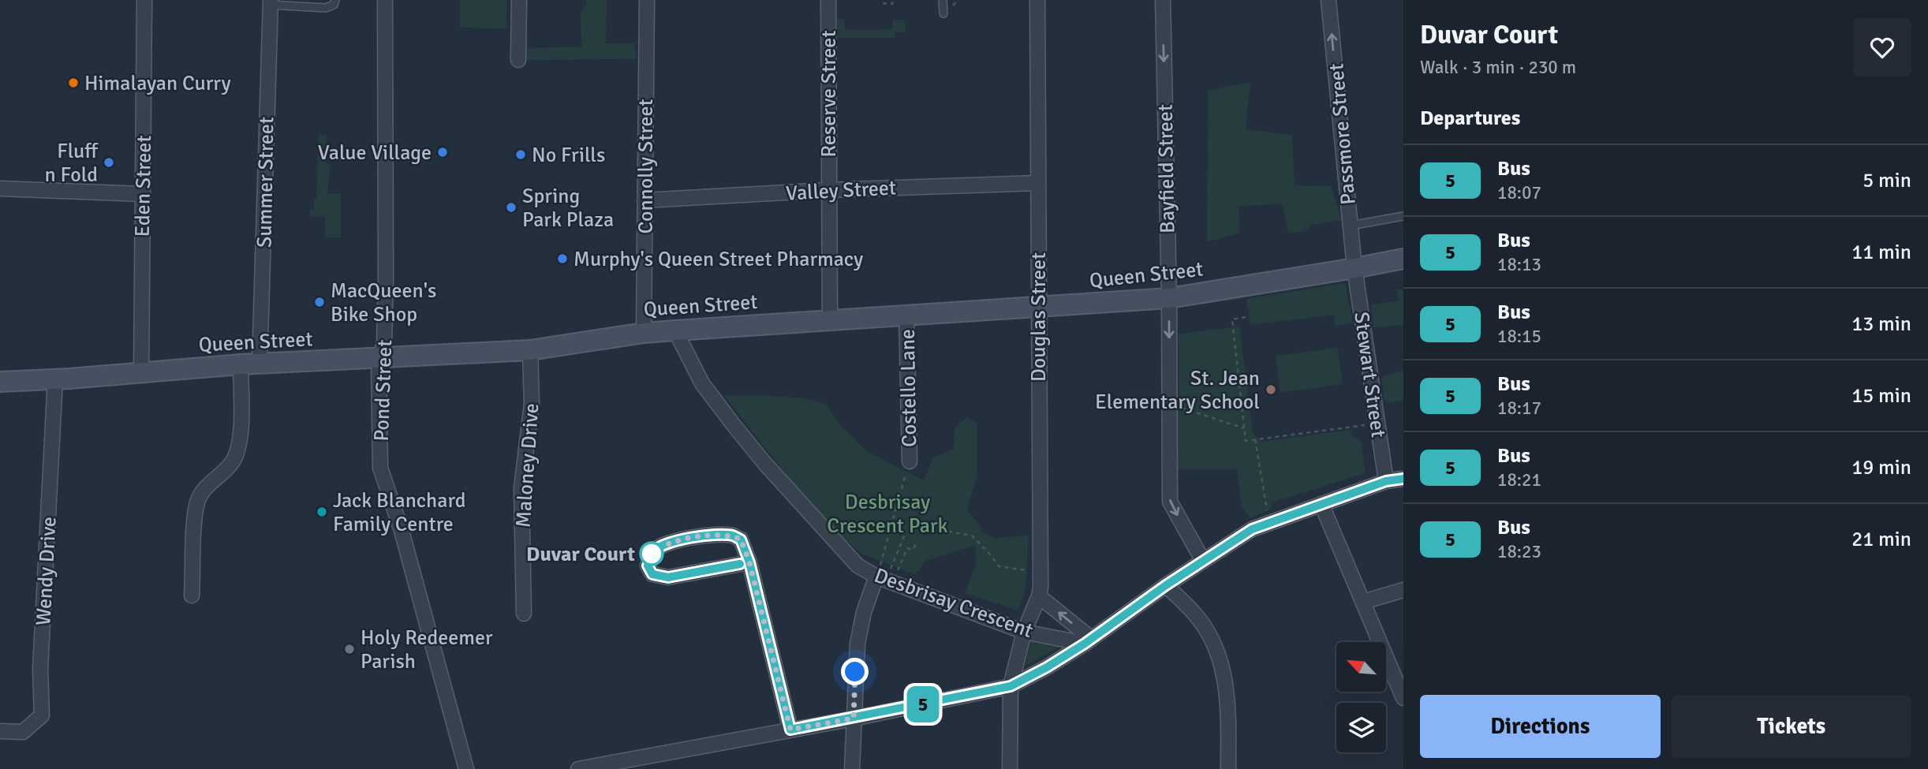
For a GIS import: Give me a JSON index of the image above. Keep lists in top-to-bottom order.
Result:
{
  "streets": {
    "street": [
      "Reserve Street",
      "Passmore Street",
      "Connolly Street",
      "Bayfield Street",
      "Summer Street",
      "Eden Street",
      "Valley Street",
      "Queen Street",
      "Douglas Street",
      "Stewart Street",
      "Costello Lane",
      "Pond Street",
      "Maloney Drive",
      "Wendy Drive",
      "Desbrisay Crescent"
    ]
  },
  "crossings": [
    ["Reserve Street", "Valley Street"],
    ["Reserve Street", "Queen Street"],
    ["Passmore Street", "Queen Street"],
    ["Passmore Street", "Stewart Street"],
    ["Connolly Street", "Valley Street"],
    ["Connolly Street", "Queen Street"],
    ["Bayfield Street", "Queen Street"],
    ["Summer Street", "Queen Street"],
    ["Eden Street", "Queen Street"],
    ["Valley Street", "Douglas Street"],
    ["Queen Street", "Douglas Street"],
    ["Queen Street", "Stewart Street"],
    ["Queen Street", "Costello Lane"],
    ["Queen Street", "Pond Street"],
    ["Queen Street", "Maloney Drive"],
    ["Queen Street", "Wendy Drive"],
    ["Queen Street", "Desbrisay Crescent"],
    ["Douglas Street", "Desbrisay Crescent"]
  ],
  "one_way": ["Passmore Street", "Bayfield Street"],
  "parks": ["Desbrisay Crescent Park"],
  "places": [
    "Himalayan Curry",
    "Value Village",
    "No Frills",
    "Fluff n Fold",
    "Spring Park Plaza",
    "Murphy's Queen Street Pharmacy",
    "MacQueen's Bike Shop",
    "St. Jean Elementary School",
    "Jack Blanchard Family Centre",
    "Duvar Court",
    "Holy Redeemer Parish"
  ],
  "lines": ["bus line 5"],
  "north": "top left",
  "page": {
    "on_map": "5",
    "heading": [
      ["Duvar Court", "Walk · 3 min · 230 m"],
      "Departures"
    ],
    "list": [
      {
        "mark": "5",
        "name": "Bus",
        "note": "18:07",
        "value": "5 min"
      },
      {
        "mark": "5",
        "name": "Bus",
        "note": "18:13",
        "value": "11 min"
      },
      {
        "mark": "5",
        "name": "Bus",
        "note": "18:15",
        "value": "13 min"
      },
      {
        "mark": "5",
        "name": "Bus",
        "note": "18:17",
        "value": "15 min"
      },
      {
        "mark": "5",
        "name": "Bus",
        "note": "18:21",
        "value": "19 min"
      },
      {
        "mark": "5",
        "name": "Bus",
        "note": "18:23",
        "value": "21 min"
      }
    ],
    "buttons": ["Directions", "Tickets"]
  }
}
